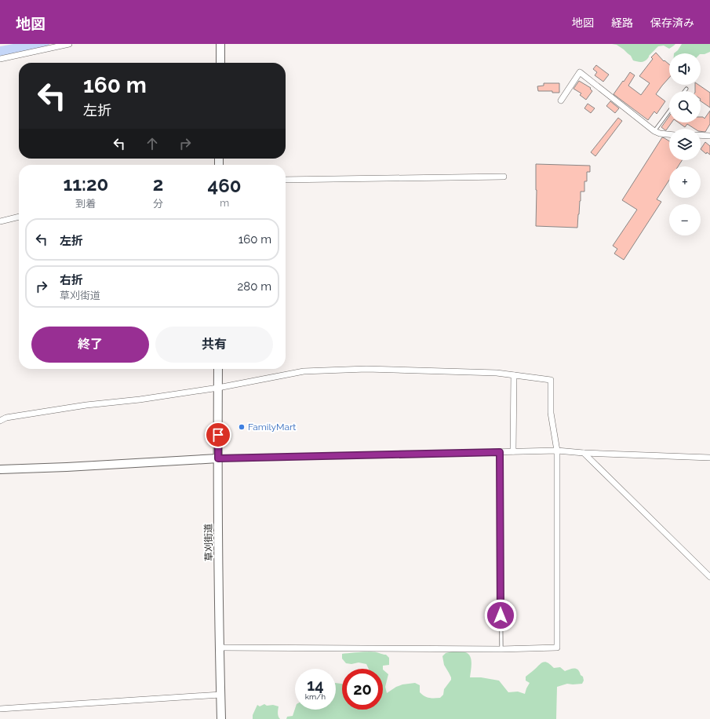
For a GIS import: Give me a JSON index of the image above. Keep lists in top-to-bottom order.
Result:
{
  "streets": {
    "street": ["草刈街道"]
  },
  "places": ["FamilyMart"],
  "page": {
    "header": "地図",
    "nav": ["地図", "経路", "保存済み"],
    "map_buttons": ["+", "−"],
    "turn": ["160 m", "左折"],
    "eta": [
      "11:20",
      "到着",
      "2",
      "分",
      "460",
      "m"
    ],
    "list": [
      {
        "name": "左折",
        "value": "160 m"
      },
      {
        "name": "右折",
        "note": "草刈街道",
        "value": "280 m"
      }
    ],
    "buttons": ["終了", "共有"],
    "speed": "14 km/h",
    "limit": "20"
  }
}
